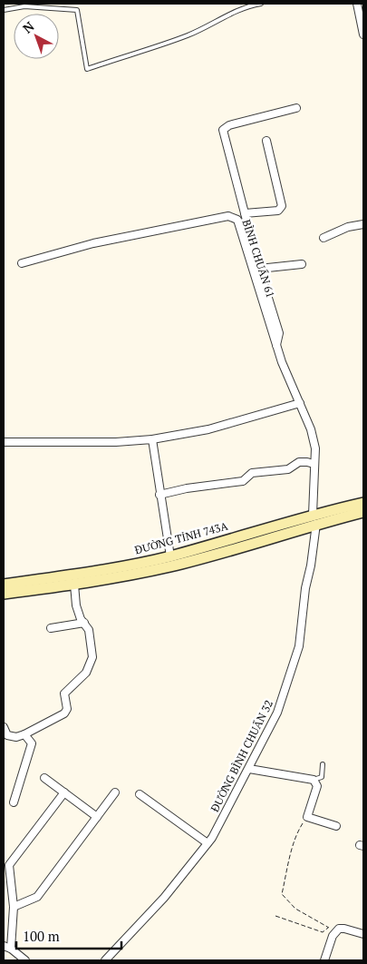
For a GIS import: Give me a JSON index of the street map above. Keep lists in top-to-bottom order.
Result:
{
  "streets": {
    "main road": ["ĐƯỜNG TỈNH 743A"],
    "street": ["BÌNH CHUẨN 61", "ĐƯỜNG BÌNH CHUẨN 32"]
  },
  "crossings": [
    ["BÌNH CHUẨN 61", "ĐƯỜNG TỈNH 743A"],
    ["BÌNH CHUẨN 61", "ĐƯỜNG BÌNH CHUẨN 32"],
    ["ĐƯỜNG TỈNH 743A", "ĐƯỜNG BÌNH CHUẨN 32"]
  ],
  "scale_bar": "100 m",
  "north": "top left"
}
